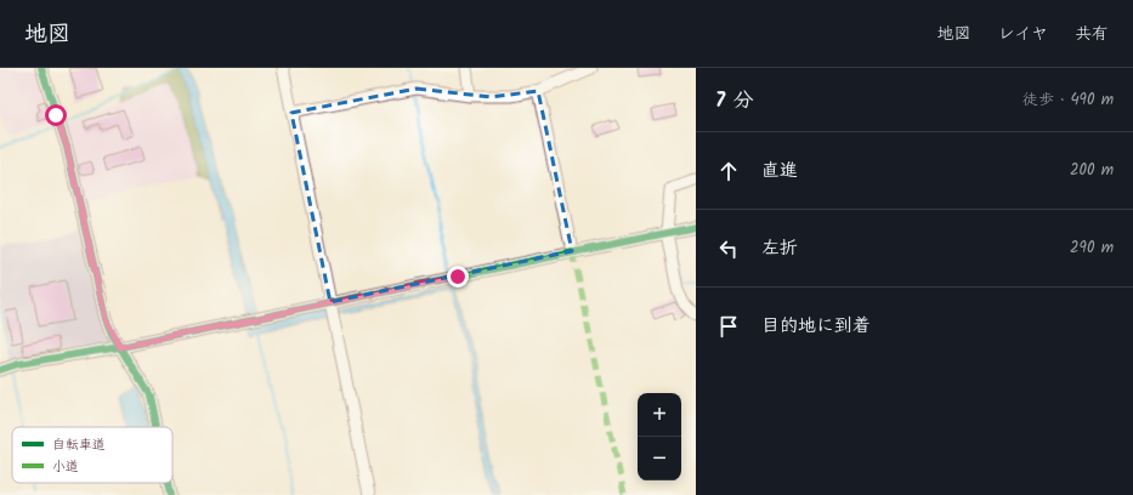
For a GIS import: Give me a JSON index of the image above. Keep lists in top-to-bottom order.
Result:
{
  "legend": ["自転車道", "小道"],
  "page": {
    "header": "地図",
    "nav": ["地図", "レイヤ", "共有"],
    "heading": ["7 分", "徒歩 · 490 m"],
    "list": [
      ["直進", "200 m"],
      ["左折", "290 m"],
      "目的地に到着"
    ],
    "map_buttons": ["+", "−"]
  }
}
